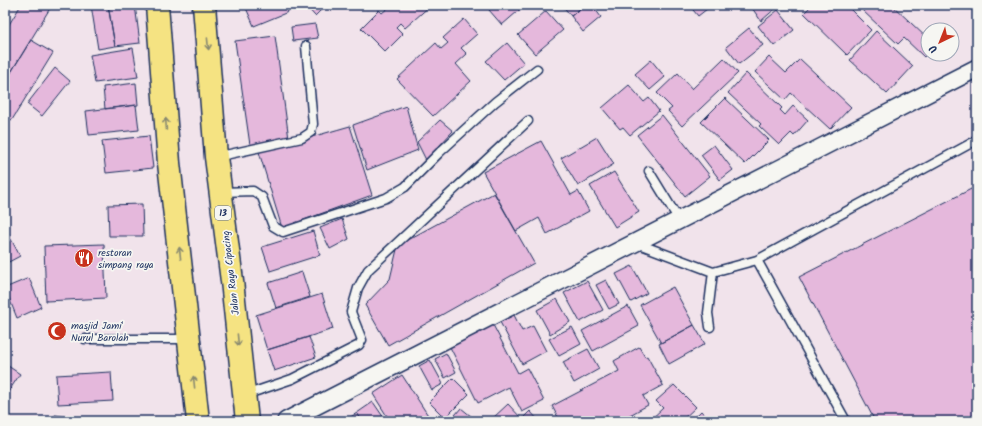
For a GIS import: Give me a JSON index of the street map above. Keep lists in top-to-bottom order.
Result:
{
  "streets": {
    "highway": ["13", "Jalan Raya Cipacing"]
  },
  "places": {
    "restaurant": ["restoran simpang raya"],
    "mosque": ["masjid Jami' Nurul Barolah"]
  },
  "north": "bottom left"
}
